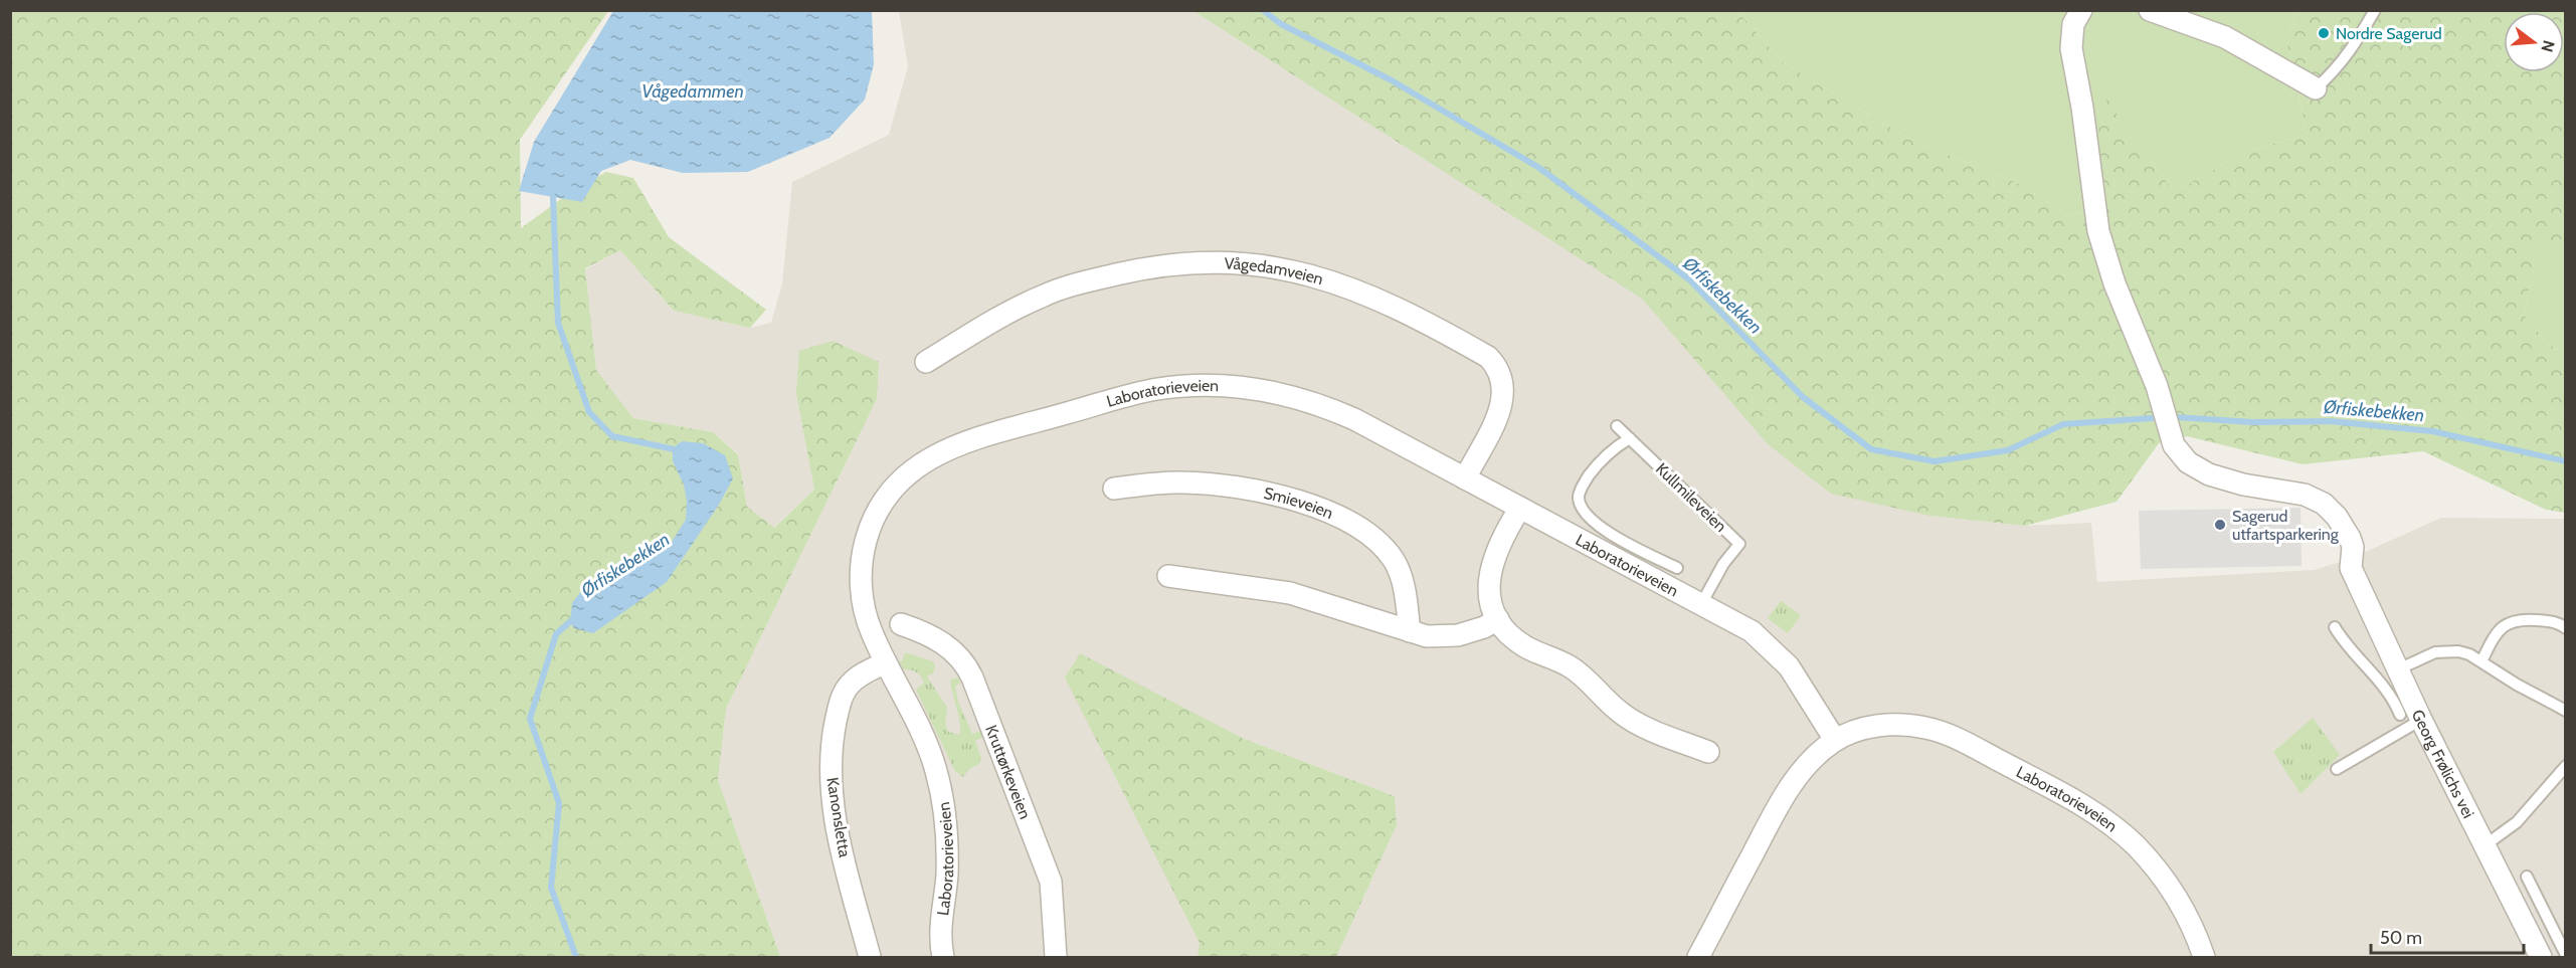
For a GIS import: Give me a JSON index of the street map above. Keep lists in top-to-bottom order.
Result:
{
  "streets": {
    "street": [
      "Vågedamveien",
      "Laboratorieveien",
      "Smieveien",
      "Georg Frølichs vei",
      "Kruttørkeveien",
      "Kanonsletta"
    ],
    "lane": ["Kullmileveien"]
  },
  "crossings": [
    ["Vågedamveien", "Laboratorieveien"],
    ["Laboratorieveien", "Kullmileveien"],
    ["Laboratorieveien", "Kanonsletta"]
  ],
  "water": ["Vågedammen", "Ørfiskebekken"],
  "places": ["Nordre Sagerud", "Sagerud utfartsparkering"],
  "scale_bar": "50 m",
  "north": "right"
}
